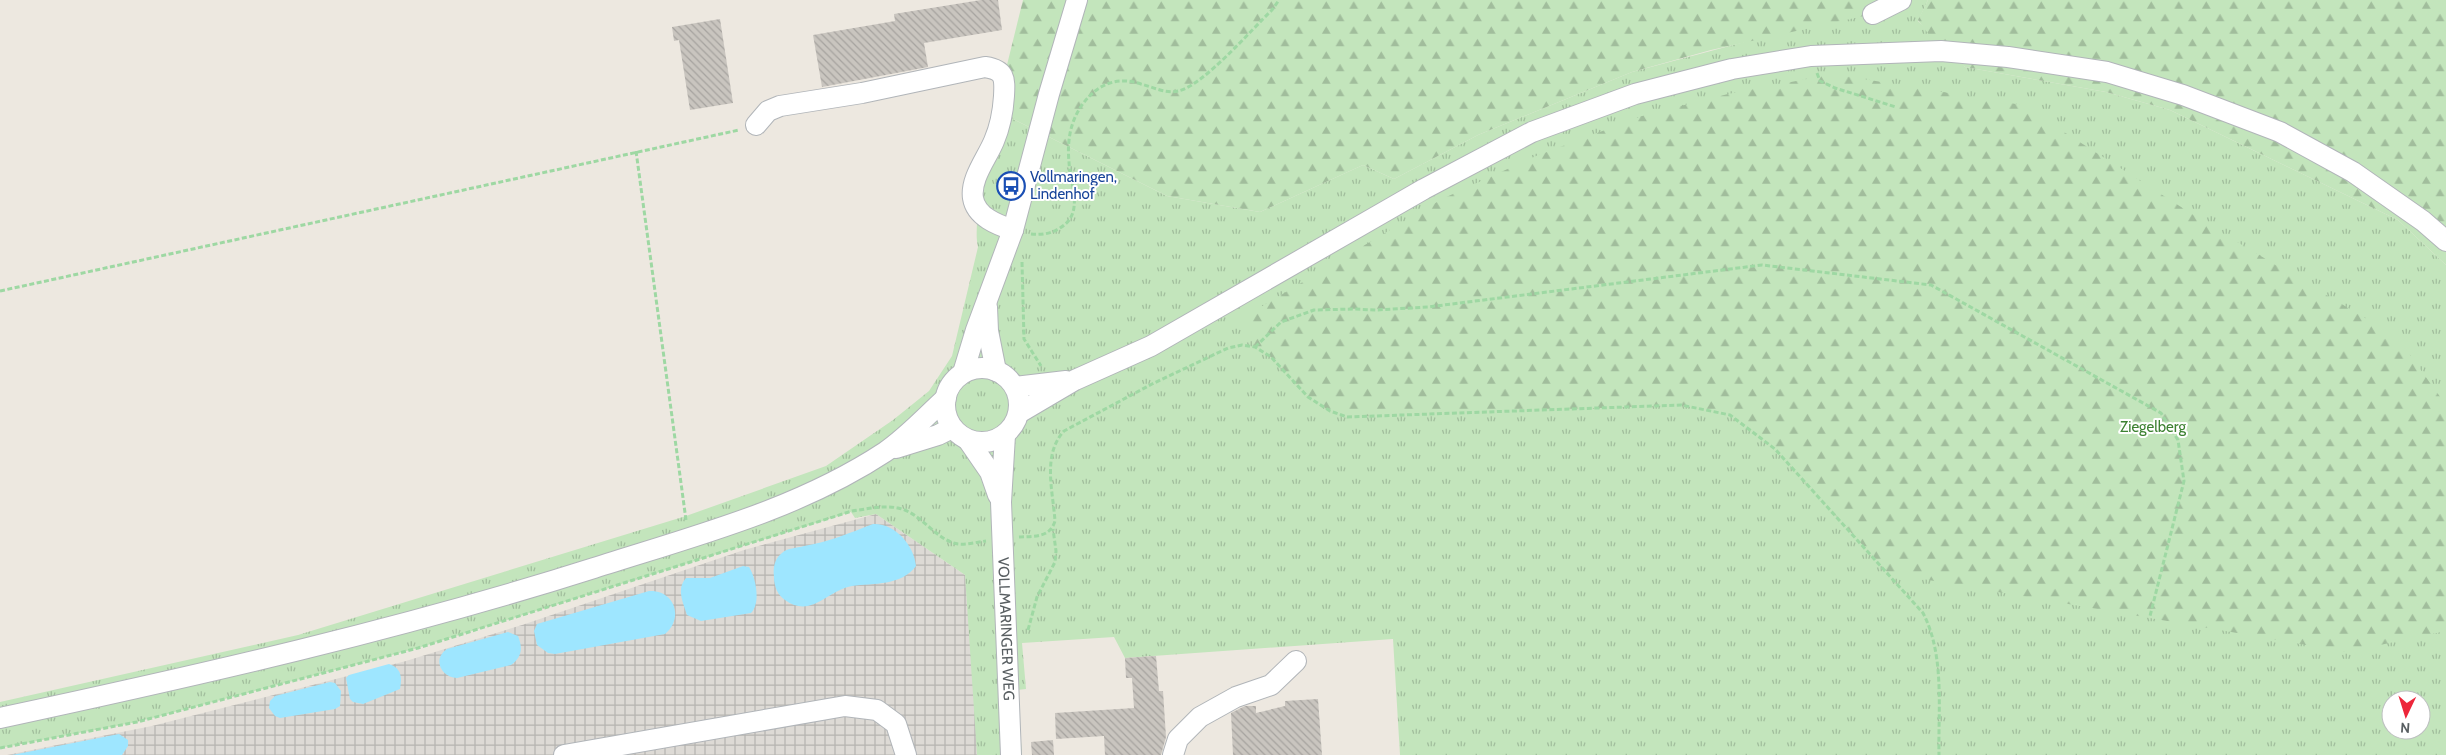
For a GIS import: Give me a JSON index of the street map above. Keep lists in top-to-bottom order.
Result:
{
  "streets": {
    "street": ["VOLLMARINGER WEG"]
  },
  "parks": ["Ziegelberg"],
  "places": {
    "bus stop": ["Vollmaringen, Lindenhof"]
  },
  "north": "bottom"
}
